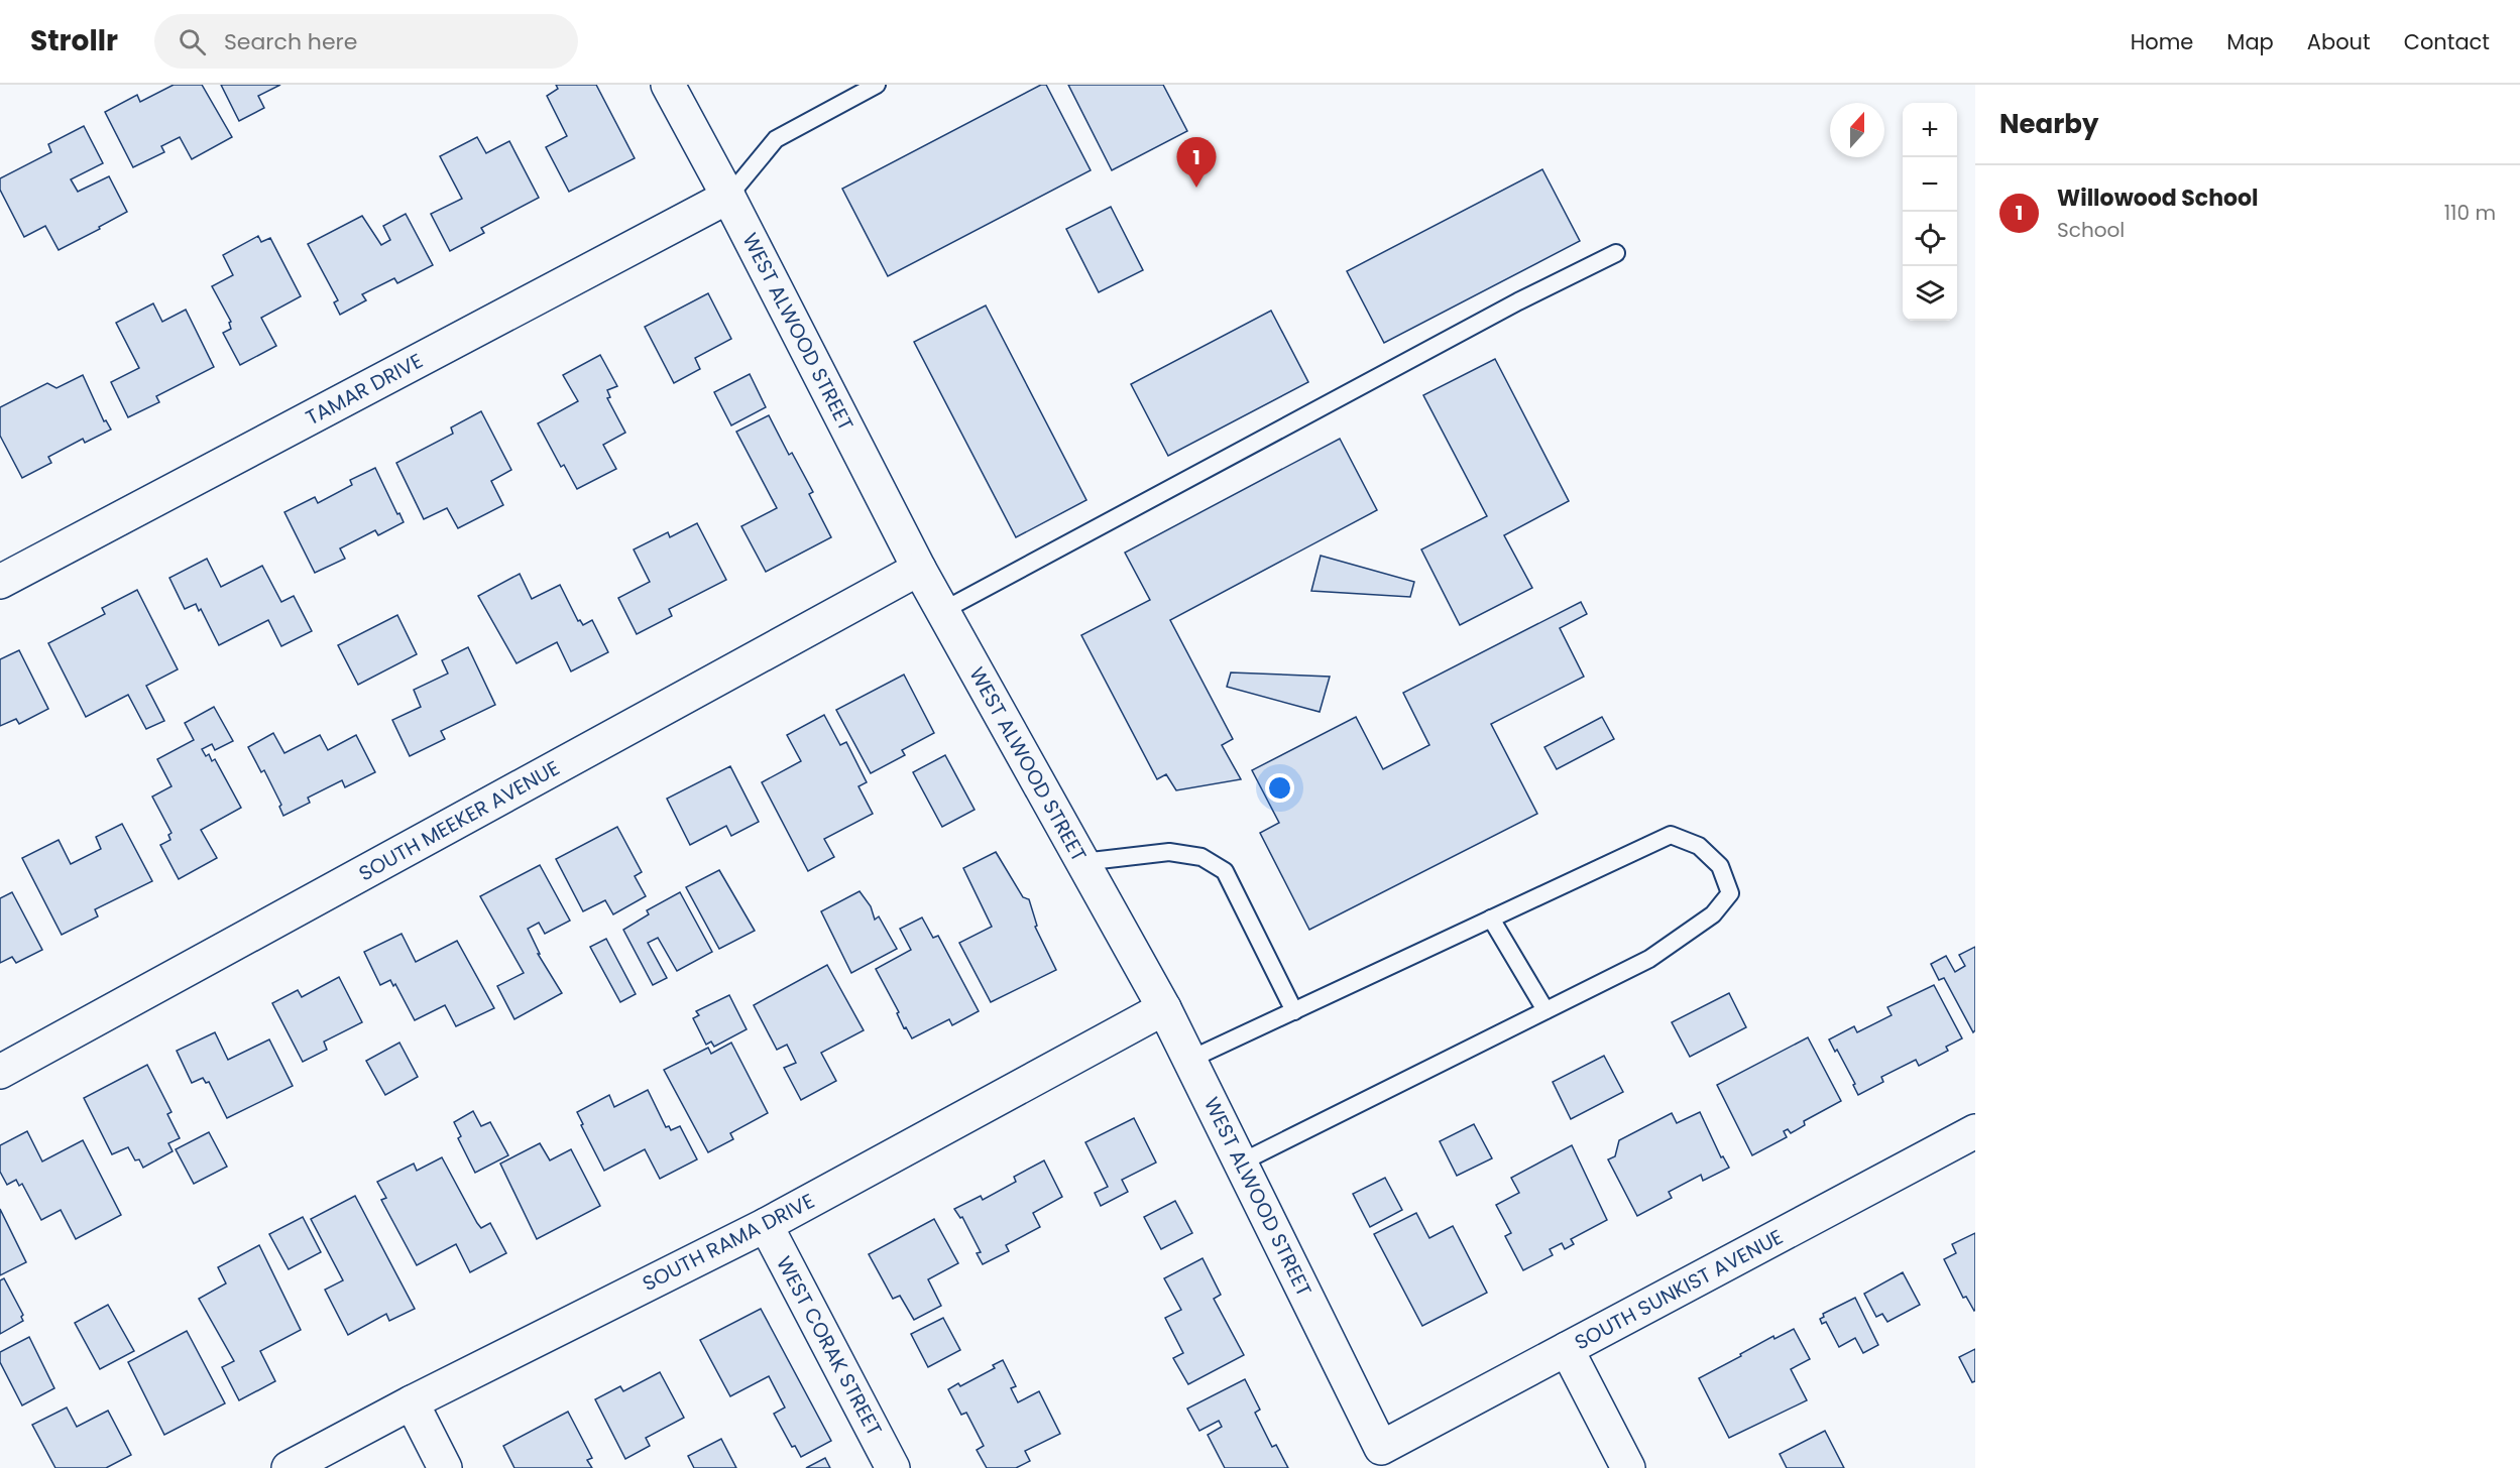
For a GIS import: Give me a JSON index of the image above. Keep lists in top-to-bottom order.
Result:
{
  "streets": {
    "street": [
      "WEST ALWOOD STREET",
      "TAMAR DRIVE",
      "SOUTH MEEKER AVENUE",
      "SOUTH RAMA DRIVE",
      "SOUTH SUNKIST AVENUE",
      "WEST CORAK STREET"
    ]
  },
  "crossings": [
    ["WEST ALWOOD STREET", "TAMAR DRIVE"],
    ["WEST ALWOOD STREET", "SOUTH MEEKER AVENUE"],
    ["WEST ALWOOD STREET", "SOUTH RAMA DRIVE"],
    ["WEST ALWOOD STREET", "SOUTH SUNKIST AVENUE"],
    ["SOUTH RAMA DRIVE", "WEST CORAK STREET"]
  ],
  "north": "top",
  "page": {
    "header": "Strollr",
    "search": "Search here",
    "nav": [
      "Home",
      "Map",
      "About",
      "Contact"
    ],
    "heading": "Nearby",
    "map_buttons": ["+", "−"],
    "pins": "1",
    "list": [
      {
        "mark": "1",
        "name": "Willowood School",
        "note": "School",
        "value": "110 m"
      }
    ]
  }
}
